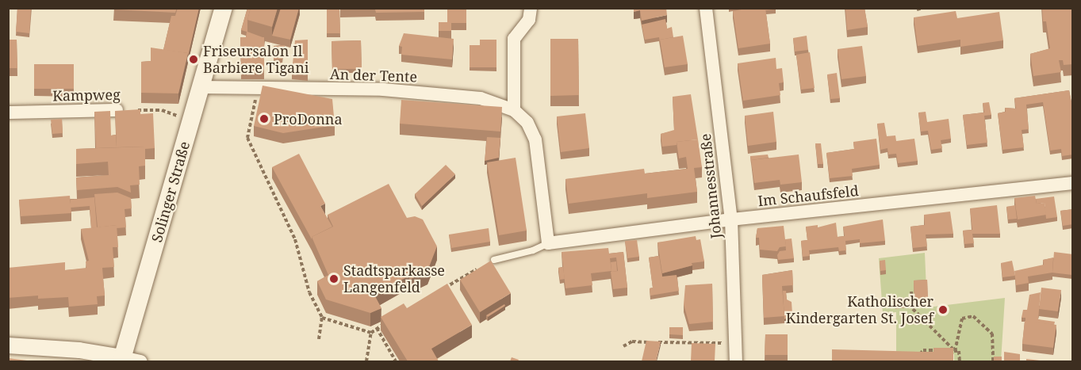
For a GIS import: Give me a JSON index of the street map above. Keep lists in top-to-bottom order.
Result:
{
  "streets": {
    "main road": ["Solinger Straße"],
    "street": [
      "An der Tente",
      "Kampweg",
      "Johannesstraße",
      "Im Schaufsfeld"
    ]
  },
  "crossings": [
    ["An der Tente", "Solinger Straße"],
    ["Kampweg", "Solinger Straße"],
    ["Johannesstraße", "Im Schaufsfeld"]
  ],
  "places": [
    "Friseursalon Il Barbiere Tigani",
    "ProDonna",
    "Stadtsparkasse Langenfeld",
    "Katholischer Kindergarten St. Josef"
  ]
}
